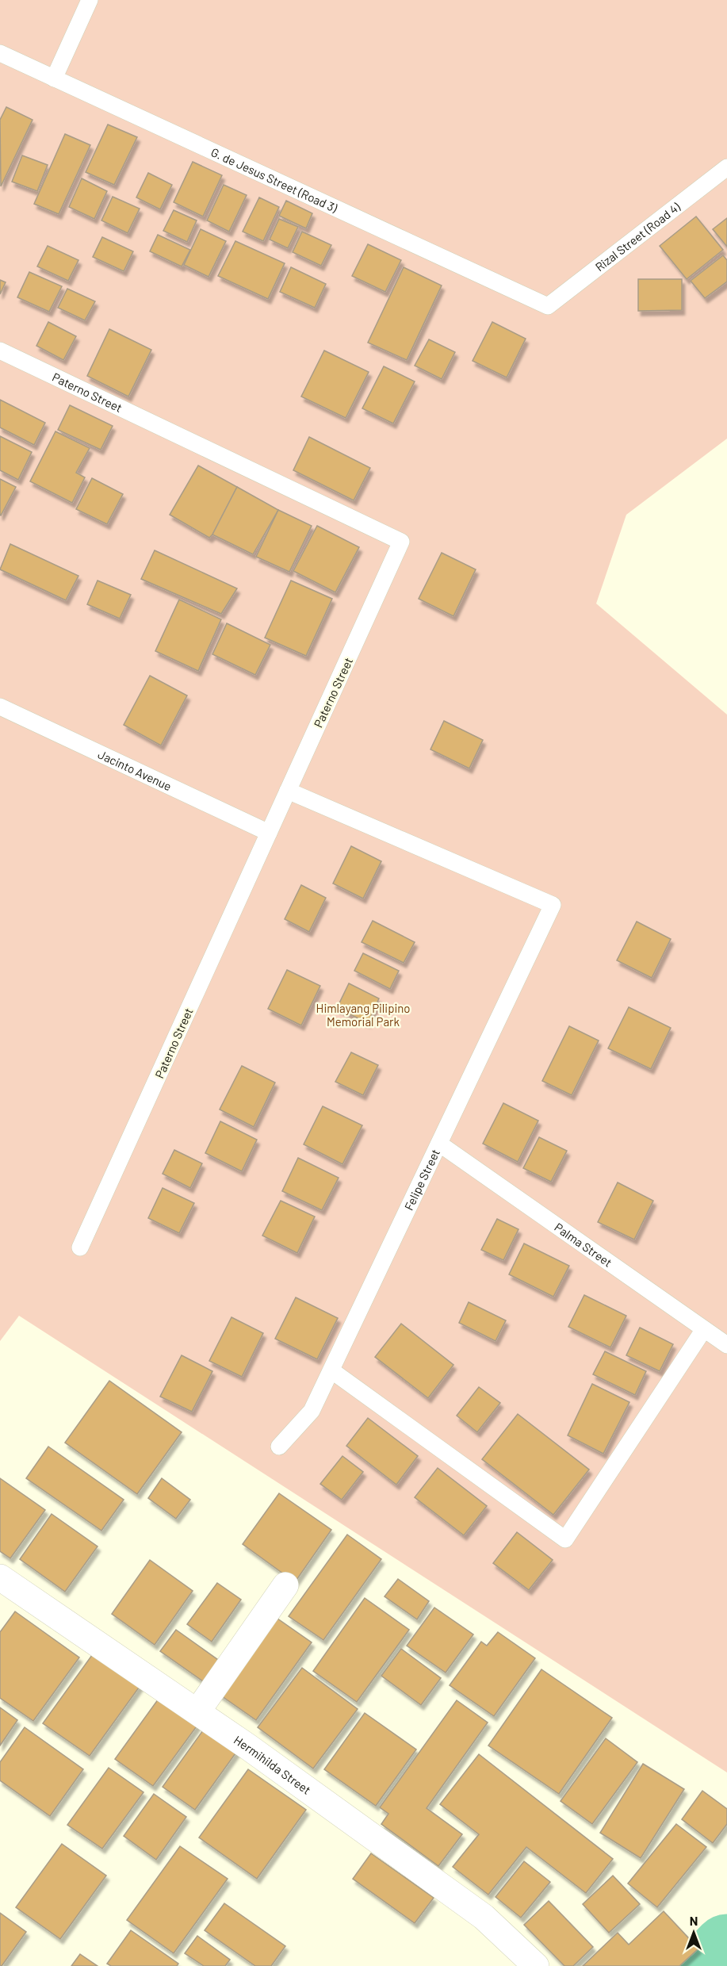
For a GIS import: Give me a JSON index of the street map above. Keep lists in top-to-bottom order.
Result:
{
  "streets": {
    "street": ["Hermihilda Street"],
    "lane": [
      "G. de Jesus Street (Road 3)",
      "Rizal Street (Road 4)",
      "Paterno Street",
      "Jacinto Avenue",
      "Felipe Street",
      "Palma Street"
    ]
  },
  "crossings": [
    ["G. de Jesus Street (Road 3)", "Rizal Street (Road 4)"],
    ["Paterno Street", "Jacinto Avenue"],
    ["Paterno Street", "Felipe Street"],
    ["Felipe Street", "Palma Street"]
  ],
  "parks": ["Himlayang Pilipino Memorial Park"],
  "north": "top"
}
